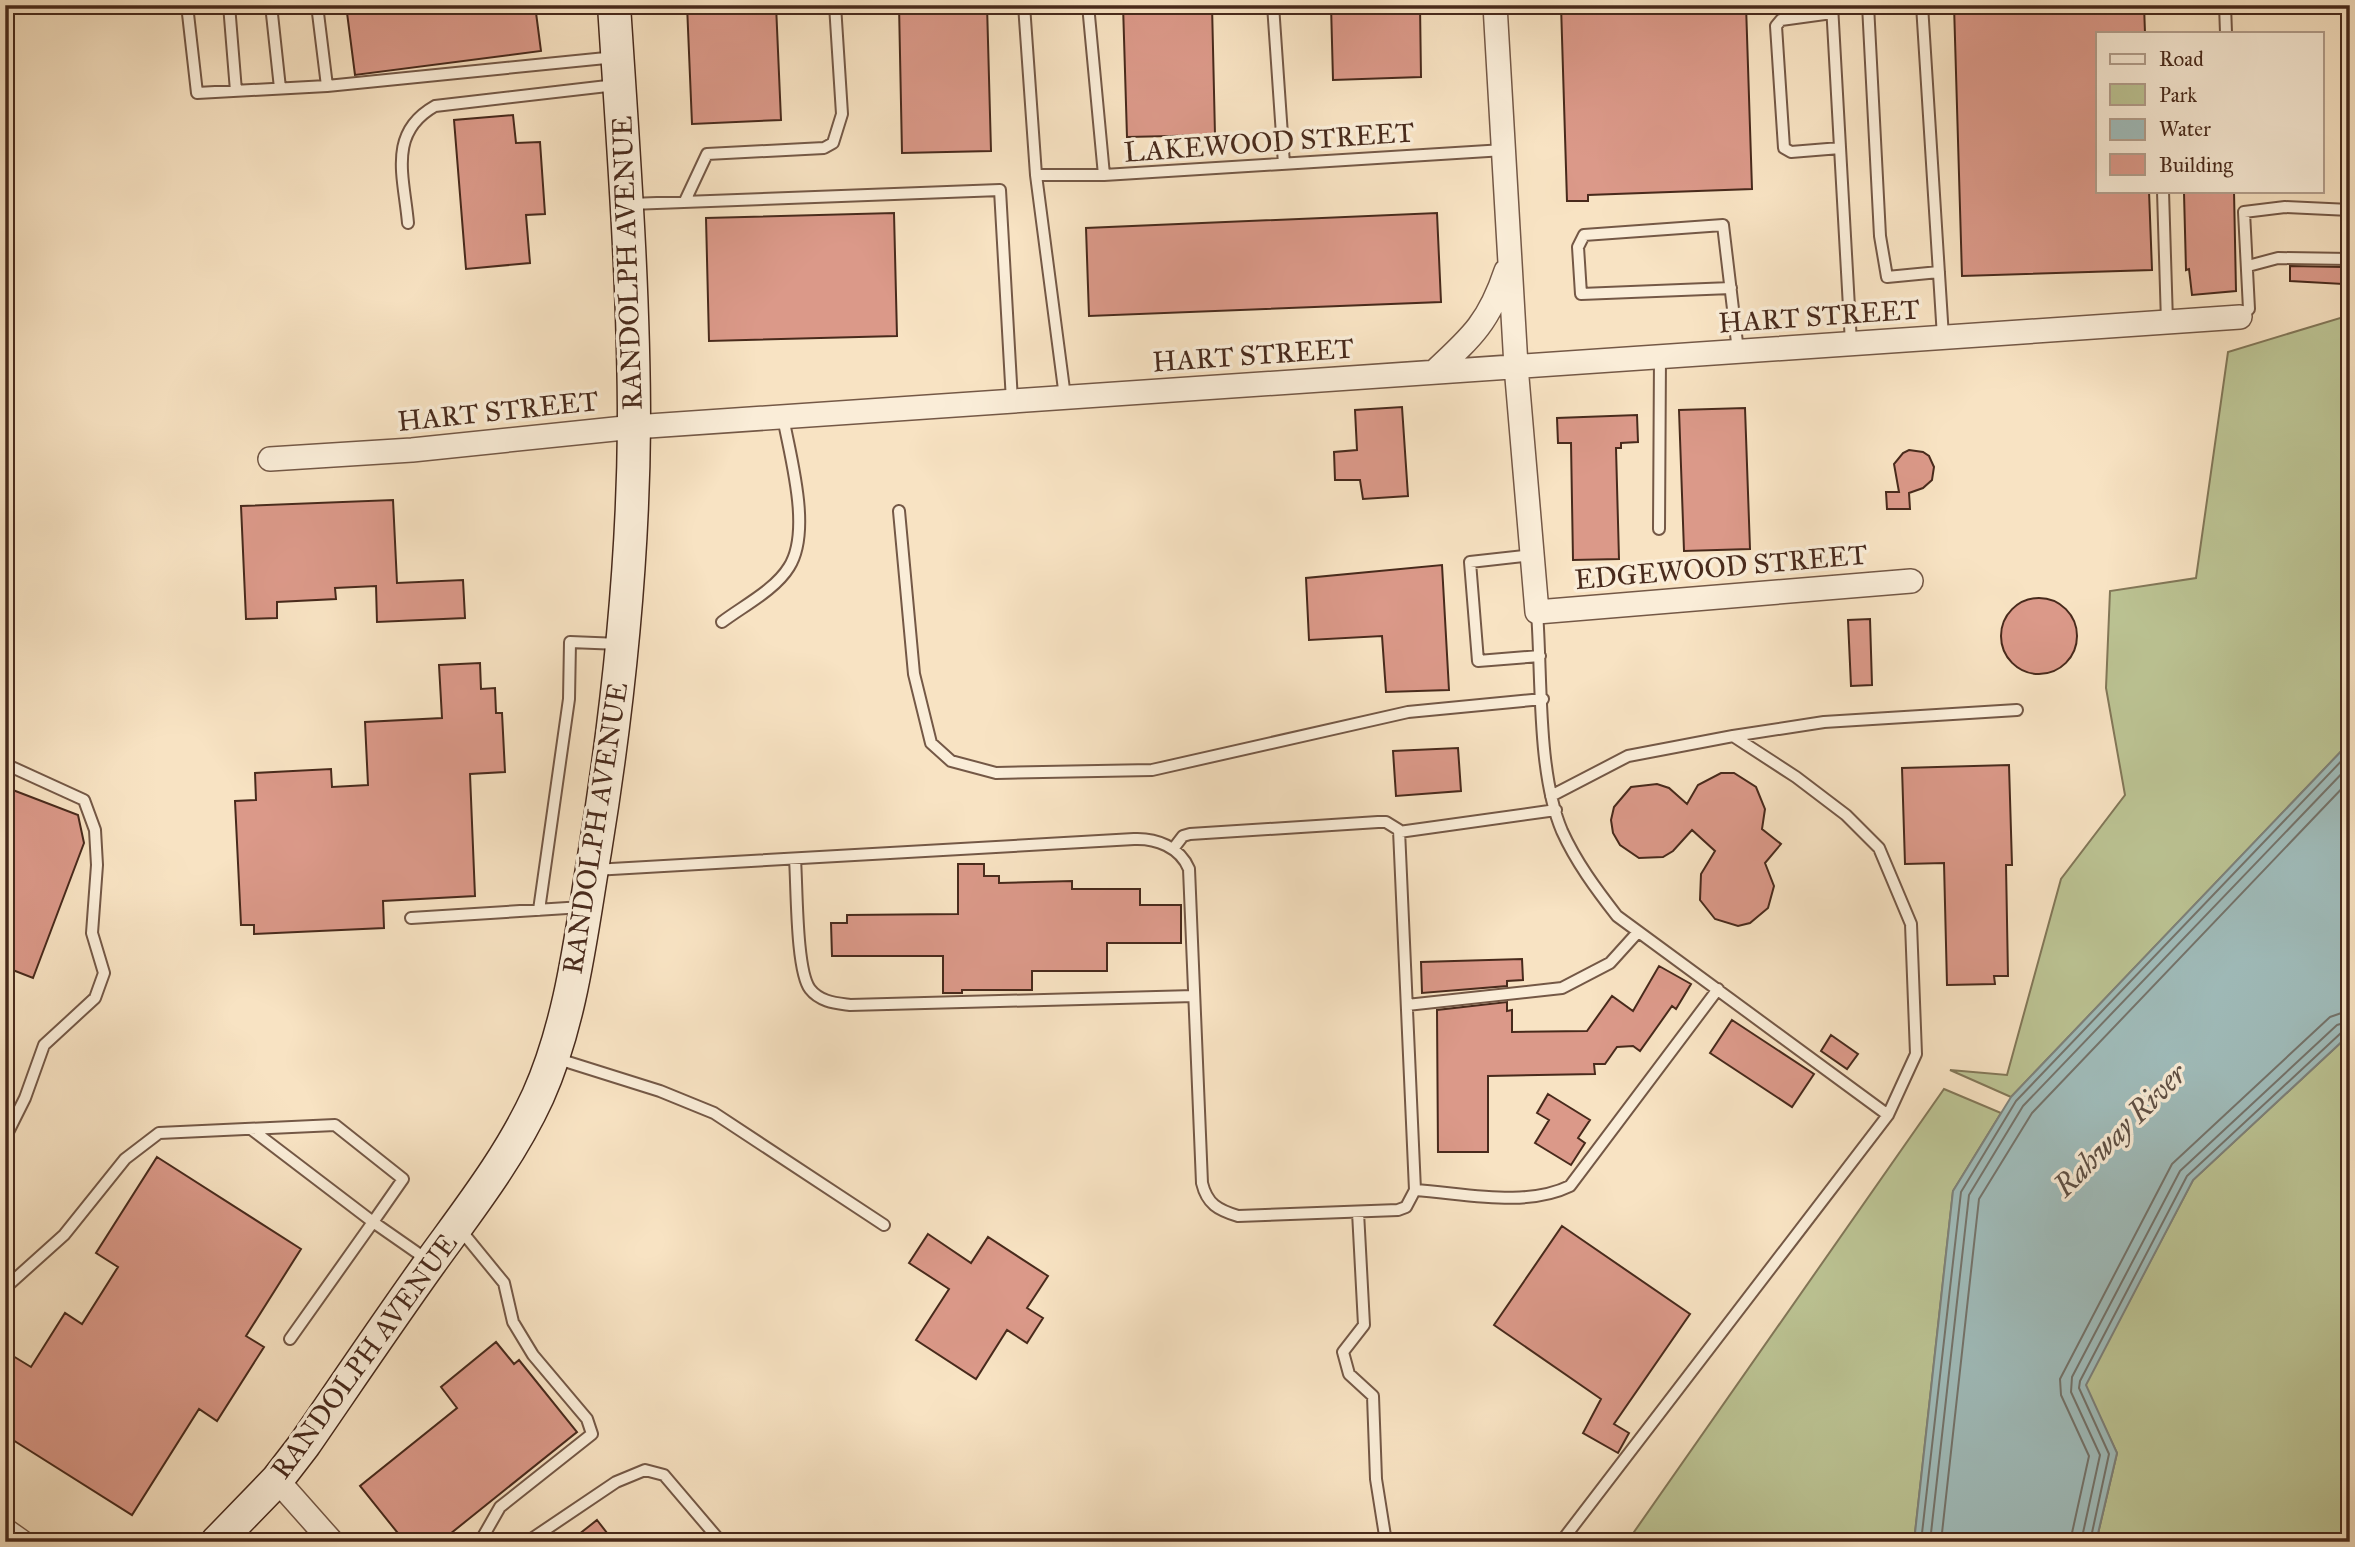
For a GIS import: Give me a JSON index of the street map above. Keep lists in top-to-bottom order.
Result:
{
  "streets": {
    "main road": ["RANDOLPH AVENUE"],
    "street": ["HART STREET", "EDGEWOOD STREET"],
    "lane": ["LAKEWOOD STREET"]
  },
  "crossings": [
    ["RANDOLPH AVENUE", "HART STREET"]
  ],
  "water": ["Rahway River"],
  "legend": [
    "Road",
    "Park",
    "Water",
    "Building"
  ]
}
